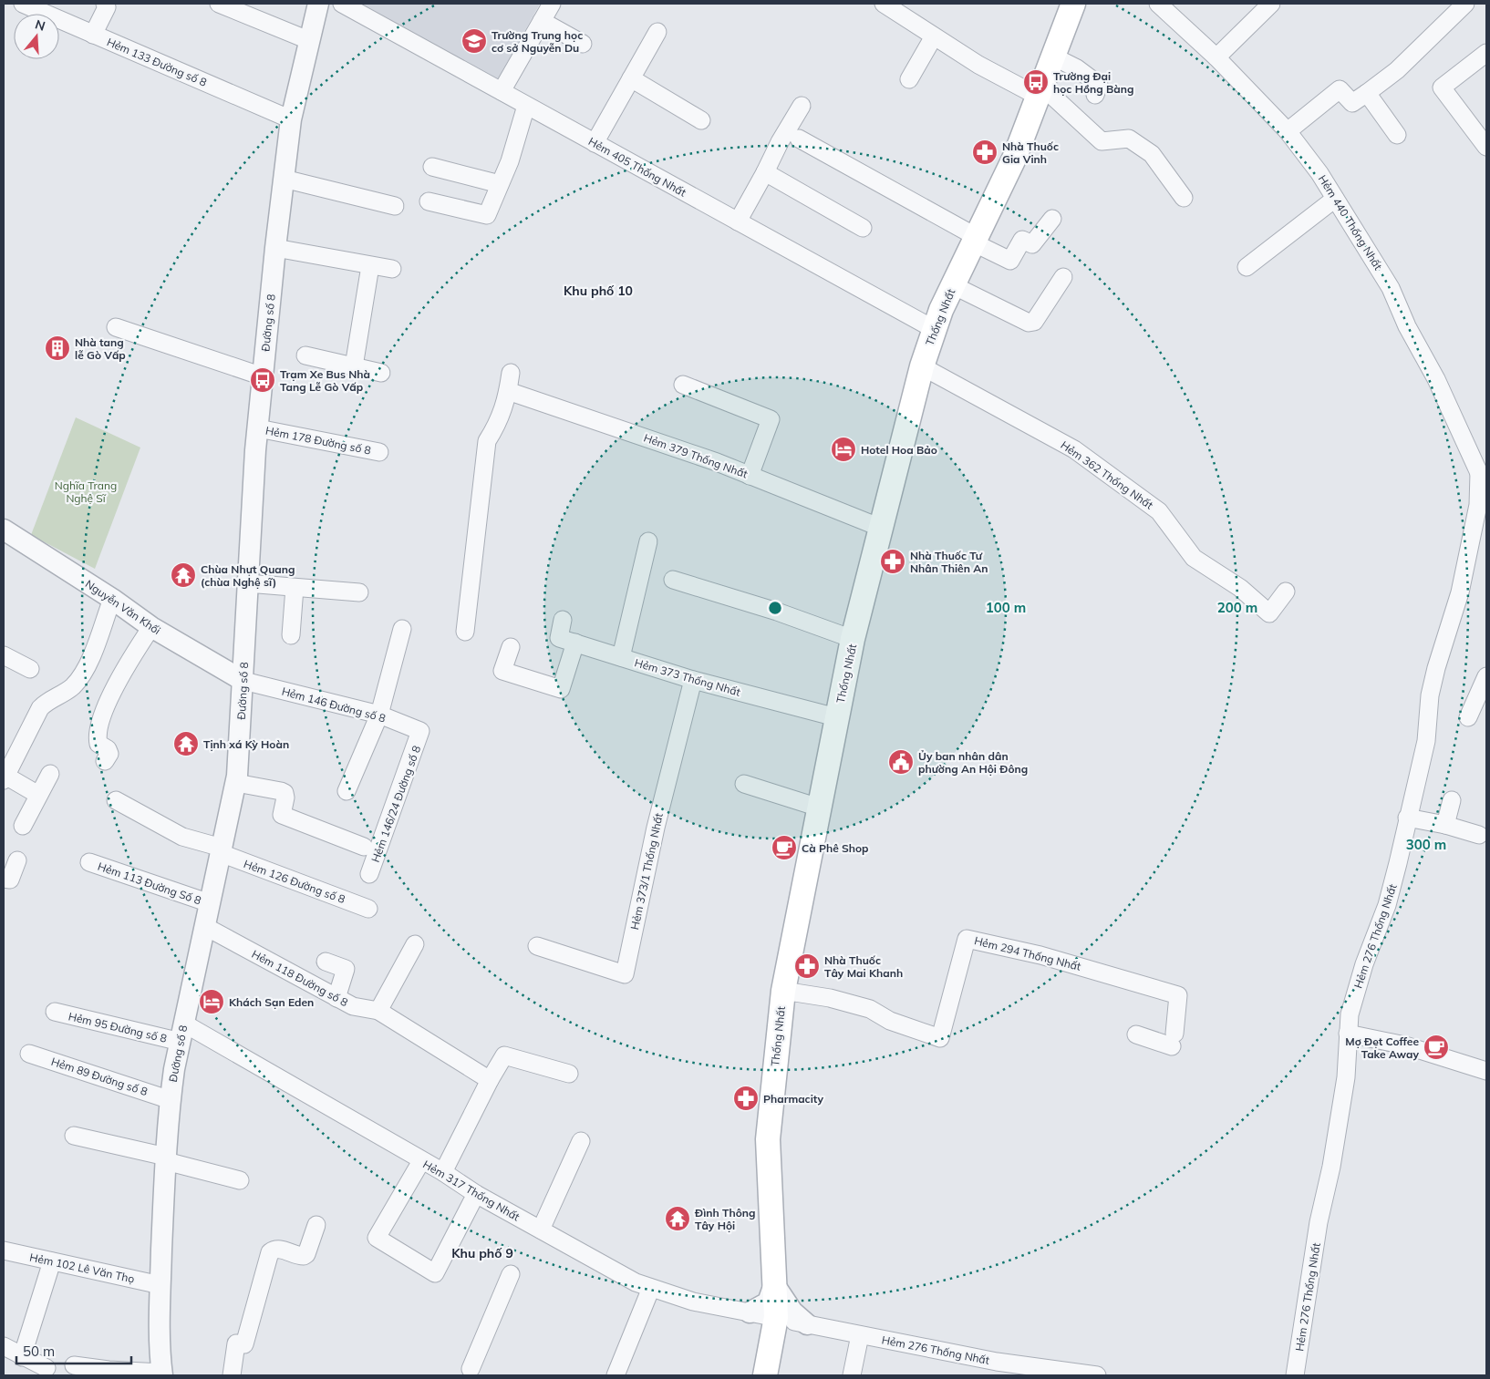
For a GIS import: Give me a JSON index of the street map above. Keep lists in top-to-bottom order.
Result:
{
  "streets": {
    "main road": ["Thống Nhất"],
    "street": [
      "Hẻm 133 Đường số 8",
      "Hẻm 405 Thống Nhất",
      "Hẻm 440 Thống Nhất",
      "Đường số 8",
      "Hẻm 178 Đường số 8",
      "Hẻm 379 Thống Nhất",
      "Hẻm 362 Thống Nhất",
      "Nguyễn Văn Khối",
      "Hẻm 373 Thống Nhất",
      "Hẻm 146 Đường số 8",
      "Hẻm 146/24 Đường số 8",
      "Hẻm 373/1 Thống Nhất",
      "Hẻm 126 Đường số 8",
      "Hẻm 113 Đường Số 8",
      "Hẻm 276 Thống Nhất",
      "Hẻm 294 Thống Nhất",
      "Hẻm 118 Đường số 8",
      "Hẻm 95 Đường số 8",
      "Hẻm 89 Đường số 8",
      "Hẻm 317 Thống Nhất",
      "Hẻm 102 Lê Văn Thọ"
    ]
  },
  "crossings": [
    ["Hẻm 133 Đường số 8", "Đường số 8"],
    ["Hẻm 405 Thống Nhất", "Thống Nhất"],
    ["Hẻm 440 Thống Nhất", "Hẻm 276 Thống Nhất"],
    ["Thống Nhất", "Hẻm 379 Thống Nhất"],
    ["Thống Nhất", "Hẻm 362 Thống Nhất"],
    ["Thống Nhất", "Hẻm 373 Thống Nhất"],
    ["Thống Nhất", "Hẻm 276 Thống Nhất"],
    ["Thống Nhất", "Hẻm 294 Thống Nhất"],
    ["Thống Nhất", "Hẻm 317 Thống Nhất"],
    ["Đường số 8", "Hẻm 178 Đường số 8"],
    ["Đường số 8", "Nguyễn Văn Khối"],
    ["Đường số 8", "Hẻm 146 Đường số 8"],
    ["Đường số 8", "Hẻm 126 Đường số 8"],
    ["Đường số 8", "Hẻm 113 Đường Số 8"],
    ["Đường số 8", "Hẻm 118 Đường số 8"],
    ["Đường số 8", "Hẻm 95 Đường số 8"],
    ["Đường số 8", "Hẻm 89 Đường số 8"],
    ["Đường số 8", "Hẻm 317 Thống Nhất"],
    ["Đường số 8", "Hẻm 102 Lê Văn Thọ"],
    ["Nguyễn Văn Khối", "Hẻm 146 Đường số 8"],
    ["Hẻm 373 Thống Nhất", "Hẻm 373/1 Thống Nhất"],
    ["Hẻm 146 Đường số 8", "Hẻm 146/24 Đường số 8"],
    ["Hẻm 276 Thống Nhất", "Hẻm 317 Thống Nhất"],
    ["Hẻm 95 Đường số 8", "Hẻm 317 Thống Nhất"]
  ],
  "districts": ["Khu phố 10", "Khu phố 9"],
  "parks": ["Nghĩa Trang Nghệ Sĩ"],
  "places": {
    "school or university": ["Trường Trung học cơ sở Nguyễn Du"],
    "bus stop": ["Trường Đại học Hồng Bàng", "Trạm Xe Bus Nhà Tang Lễ Gò Vấp"],
    "pharmacy": [
      "Nhà Thuốc Gia Vinh",
      "Nhà Thuốc Tư Nhân Thiên An",
      "Nhà Thuốc Tây Mai Khanh",
      "Pharmacity"
    ],
    "building": ["Nhà tang lễ Gò Vấp"],
    "hotel": ["Hotel Hoa Bảo", "Khách Sạn Eden"],
    "temple": ["Chùa Nhựt Quang (chùa Nghệ sĩ)", "Tịnh xá Kỳ Hoàn", "Đình Thông Tây Hội"],
    "public building": ["Ủy ban nhân dân phường An Hội Đông"],
    "cafe": ["Cà Phê Shop", "Mợ Đẹt Coffee Take Away"]
  },
  "scale_bar": "50 m",
  "north": "top",
  "rings": ["100 m", "200 m", "300 m"]
}
